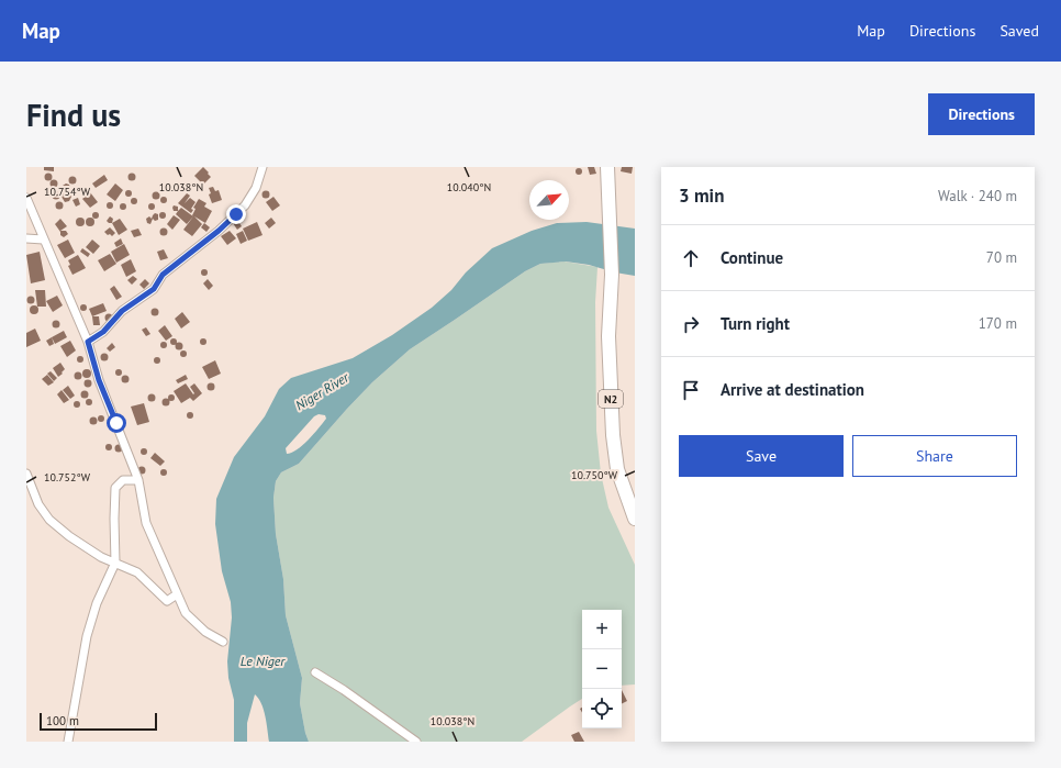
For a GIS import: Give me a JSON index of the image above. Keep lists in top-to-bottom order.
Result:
{
  "streets": {
    "highway": ["N2"]
  },
  "water": ["Niger River", "Le Niger"],
  "scale_bar": "100 m",
  "north": "top right",
  "page": {
    "header": "Map",
    "nav": ["Map", "Directions", "Saved"],
    "buttons": [
      "Directions",
      ["Save", "Share"]
    ],
    "title": "Find us",
    "heading": ["3 min", "Walk · 240 m"],
    "list": [
      ["Continue", "70 m"],
      ["Turn right", "170 m"],
      "Arrive at destination"
    ],
    "map_buttons": ["+", "−"],
    "scale": "100 m"
  },
  "coordinates": [
    "10.038°N",
    "10.040°N",
    "10.754°W",
    "10.750°W",
    "10.752°W"
  ]
}
